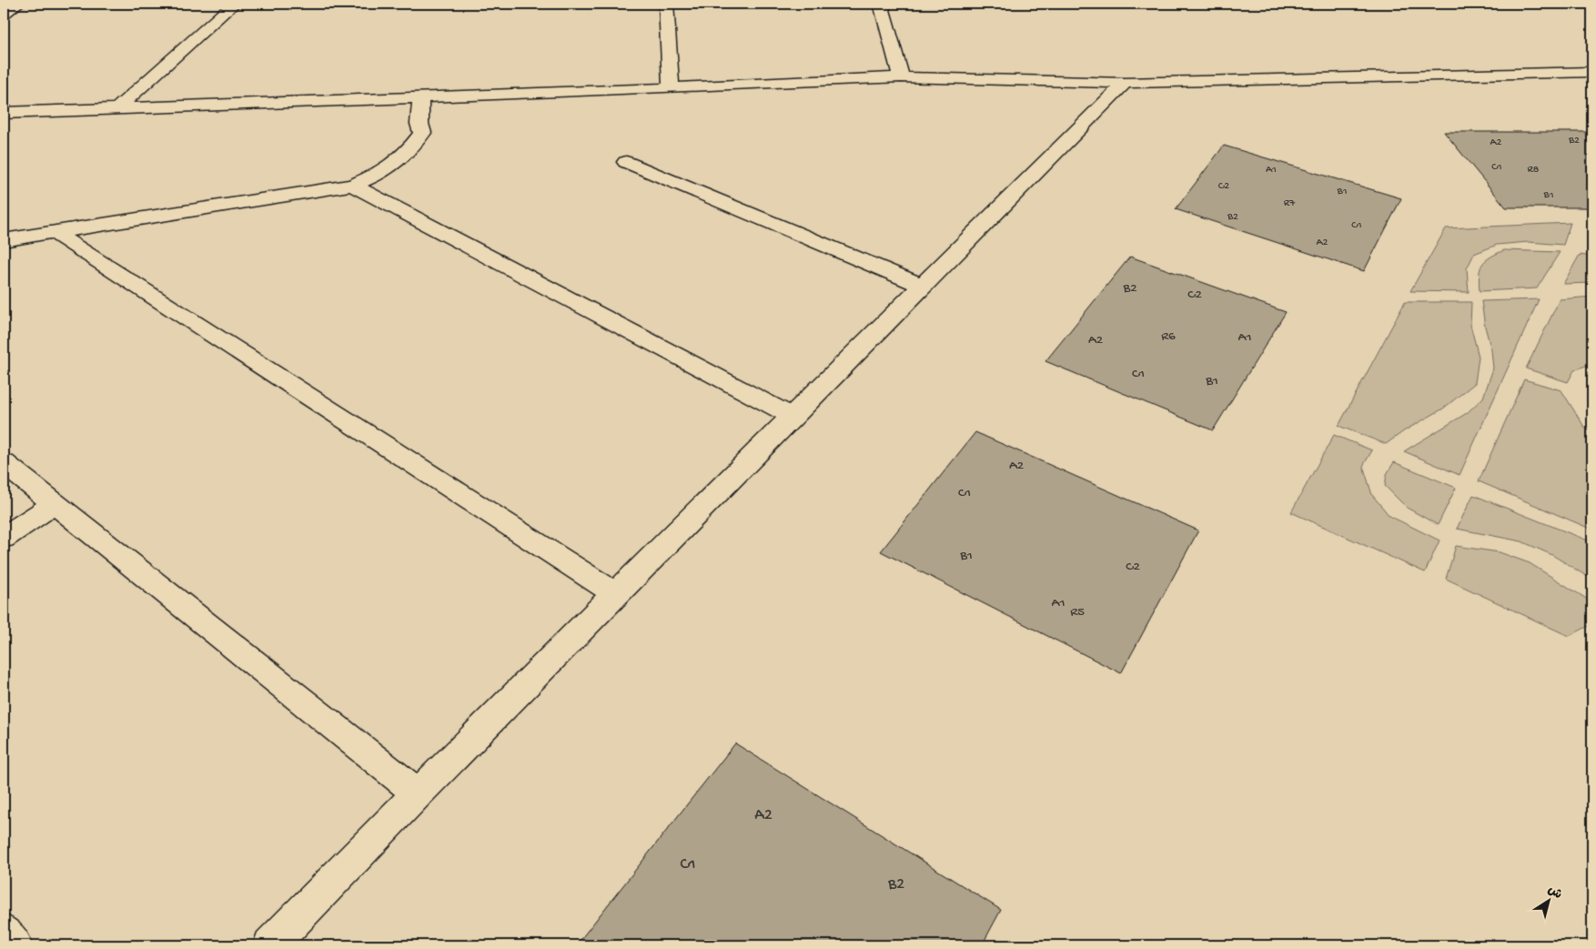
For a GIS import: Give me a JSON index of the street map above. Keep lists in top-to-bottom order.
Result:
{
  "house_numbers": [
    "B2",
    "A2",
    "C1",
    "A1",
    "R8",
    "C2",
    "B1",
    "B1",
    "R7",
    "B2",
    "C1",
    "A2",
    "B2",
    "C2",
    "R6",
    "A1",
    "A2",
    "C1",
    "B1",
    "A2",
    "C1",
    "B1",
    "C2",
    "A1",
    "R5",
    "A2",
    "C1",
    "B2"
  ],
  "north": "top right"
}
